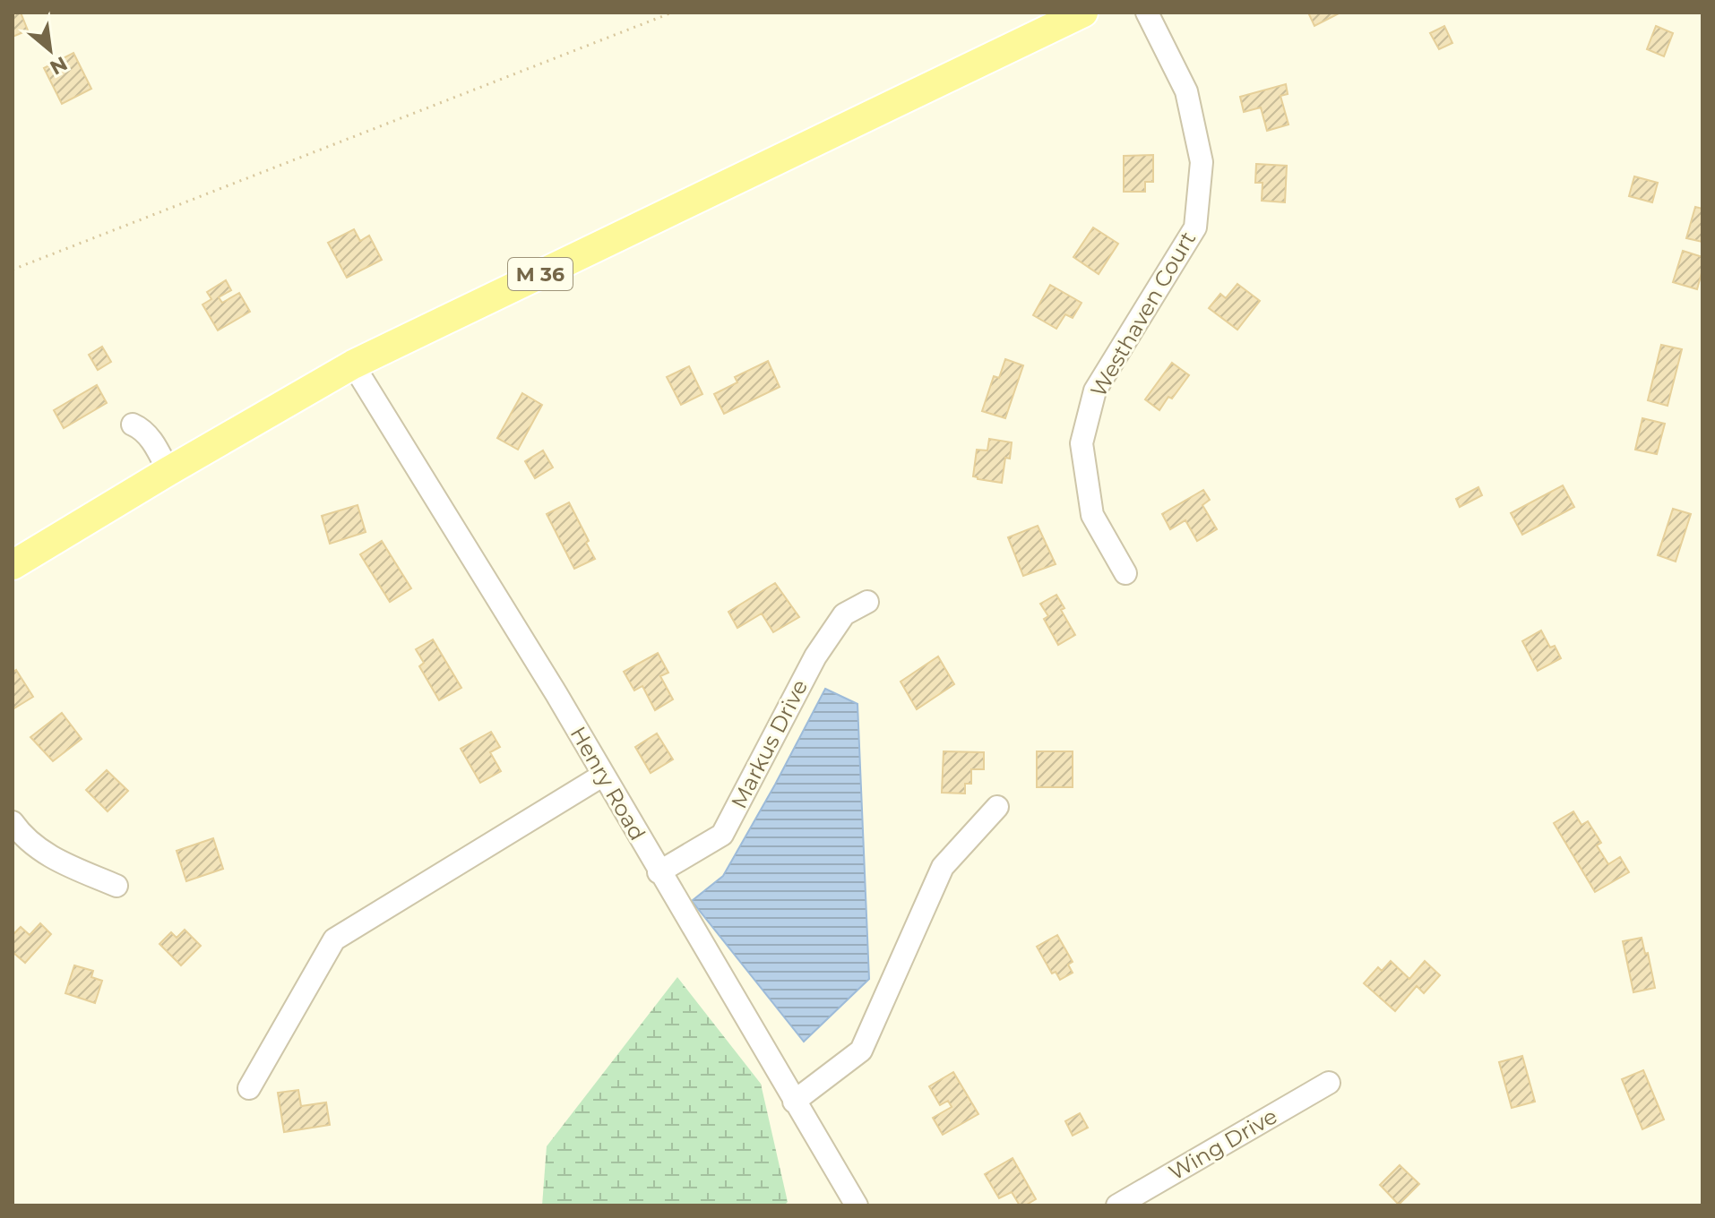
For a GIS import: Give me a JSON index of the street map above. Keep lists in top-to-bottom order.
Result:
{
  "streets": {
    "main road": ["M 36"],
    "street": [
      "Westhaven Court",
      "Markus Drive",
      "Henry Road",
      "Wing Drive"
    ]
  },
  "crossings": [
    ["M 36", "Henry Road"],
    ["Markus Drive", "Henry Road"]
  ],
  "north": "bottom right"
}
